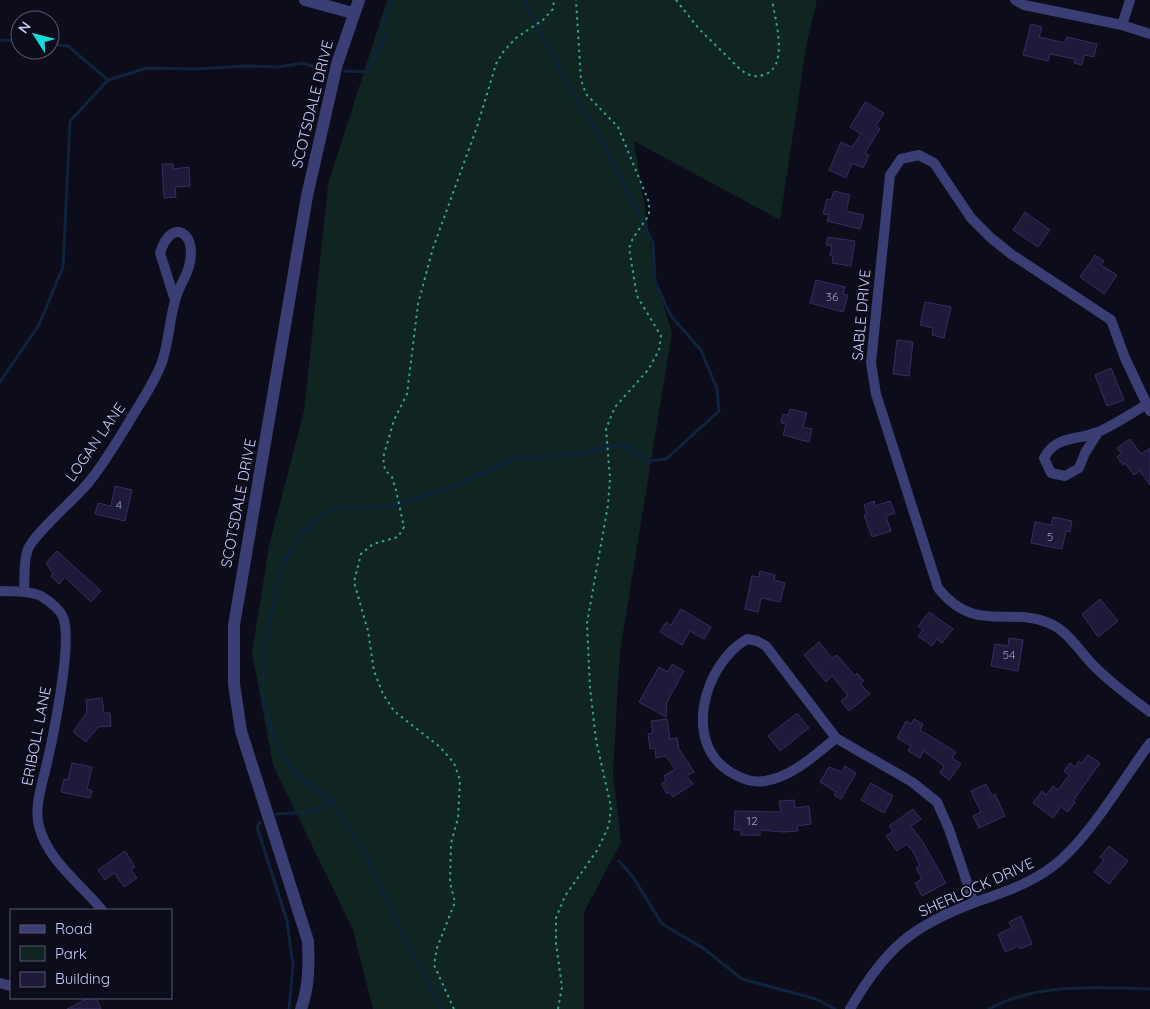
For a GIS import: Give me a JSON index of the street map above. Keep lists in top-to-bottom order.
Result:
{
  "streets": {
    "street": [
      "SCOTSDALE DRIVE",
      "SABLE DRIVE",
      "LOGAN LANE",
      "ERIBOLL LANE",
      "SHERLOCK DRIVE"
    ]
  },
  "crossings": [
    ["LOGAN LANE", "ERIBOLL LANE"]
  ],
  "house_numbers": [
    "36",
    "4",
    "5",
    "54",
    "12"
  ],
  "legend": ["Road", "Park", "Building"],
  "north": "top left"
}
